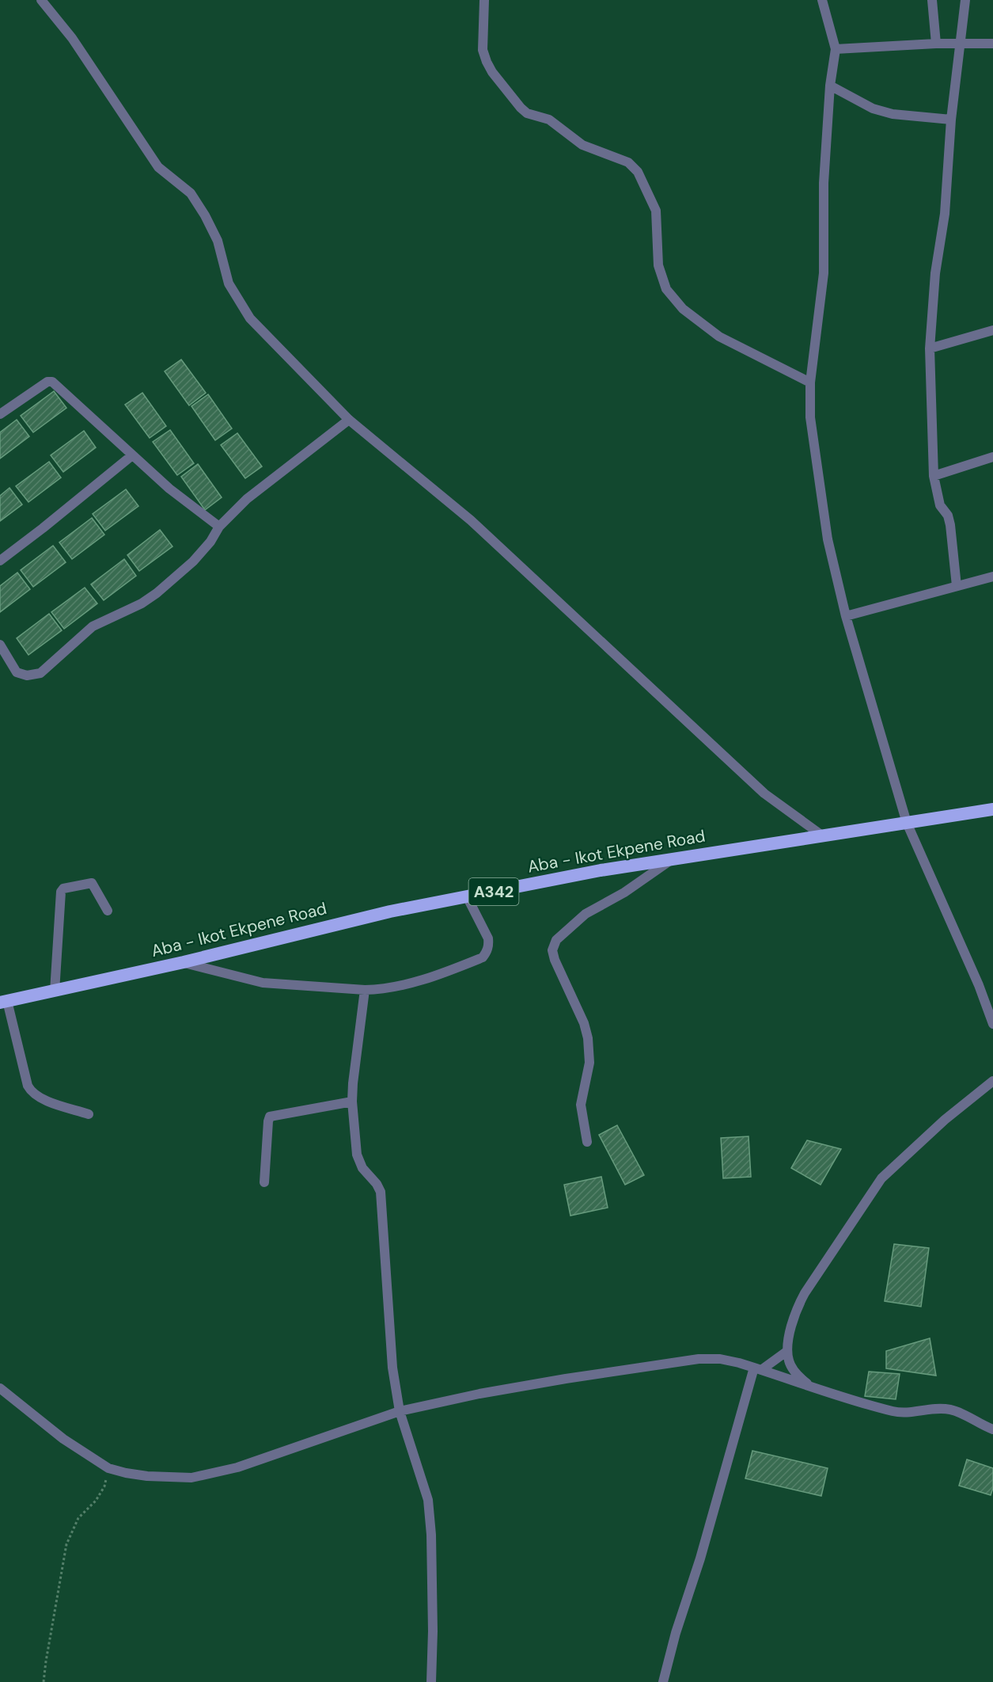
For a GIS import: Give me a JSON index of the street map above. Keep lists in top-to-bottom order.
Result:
{
  "streets": {
    "highway": ["Aba - Ikot Ekpene Road", "A342"]
  }
}
